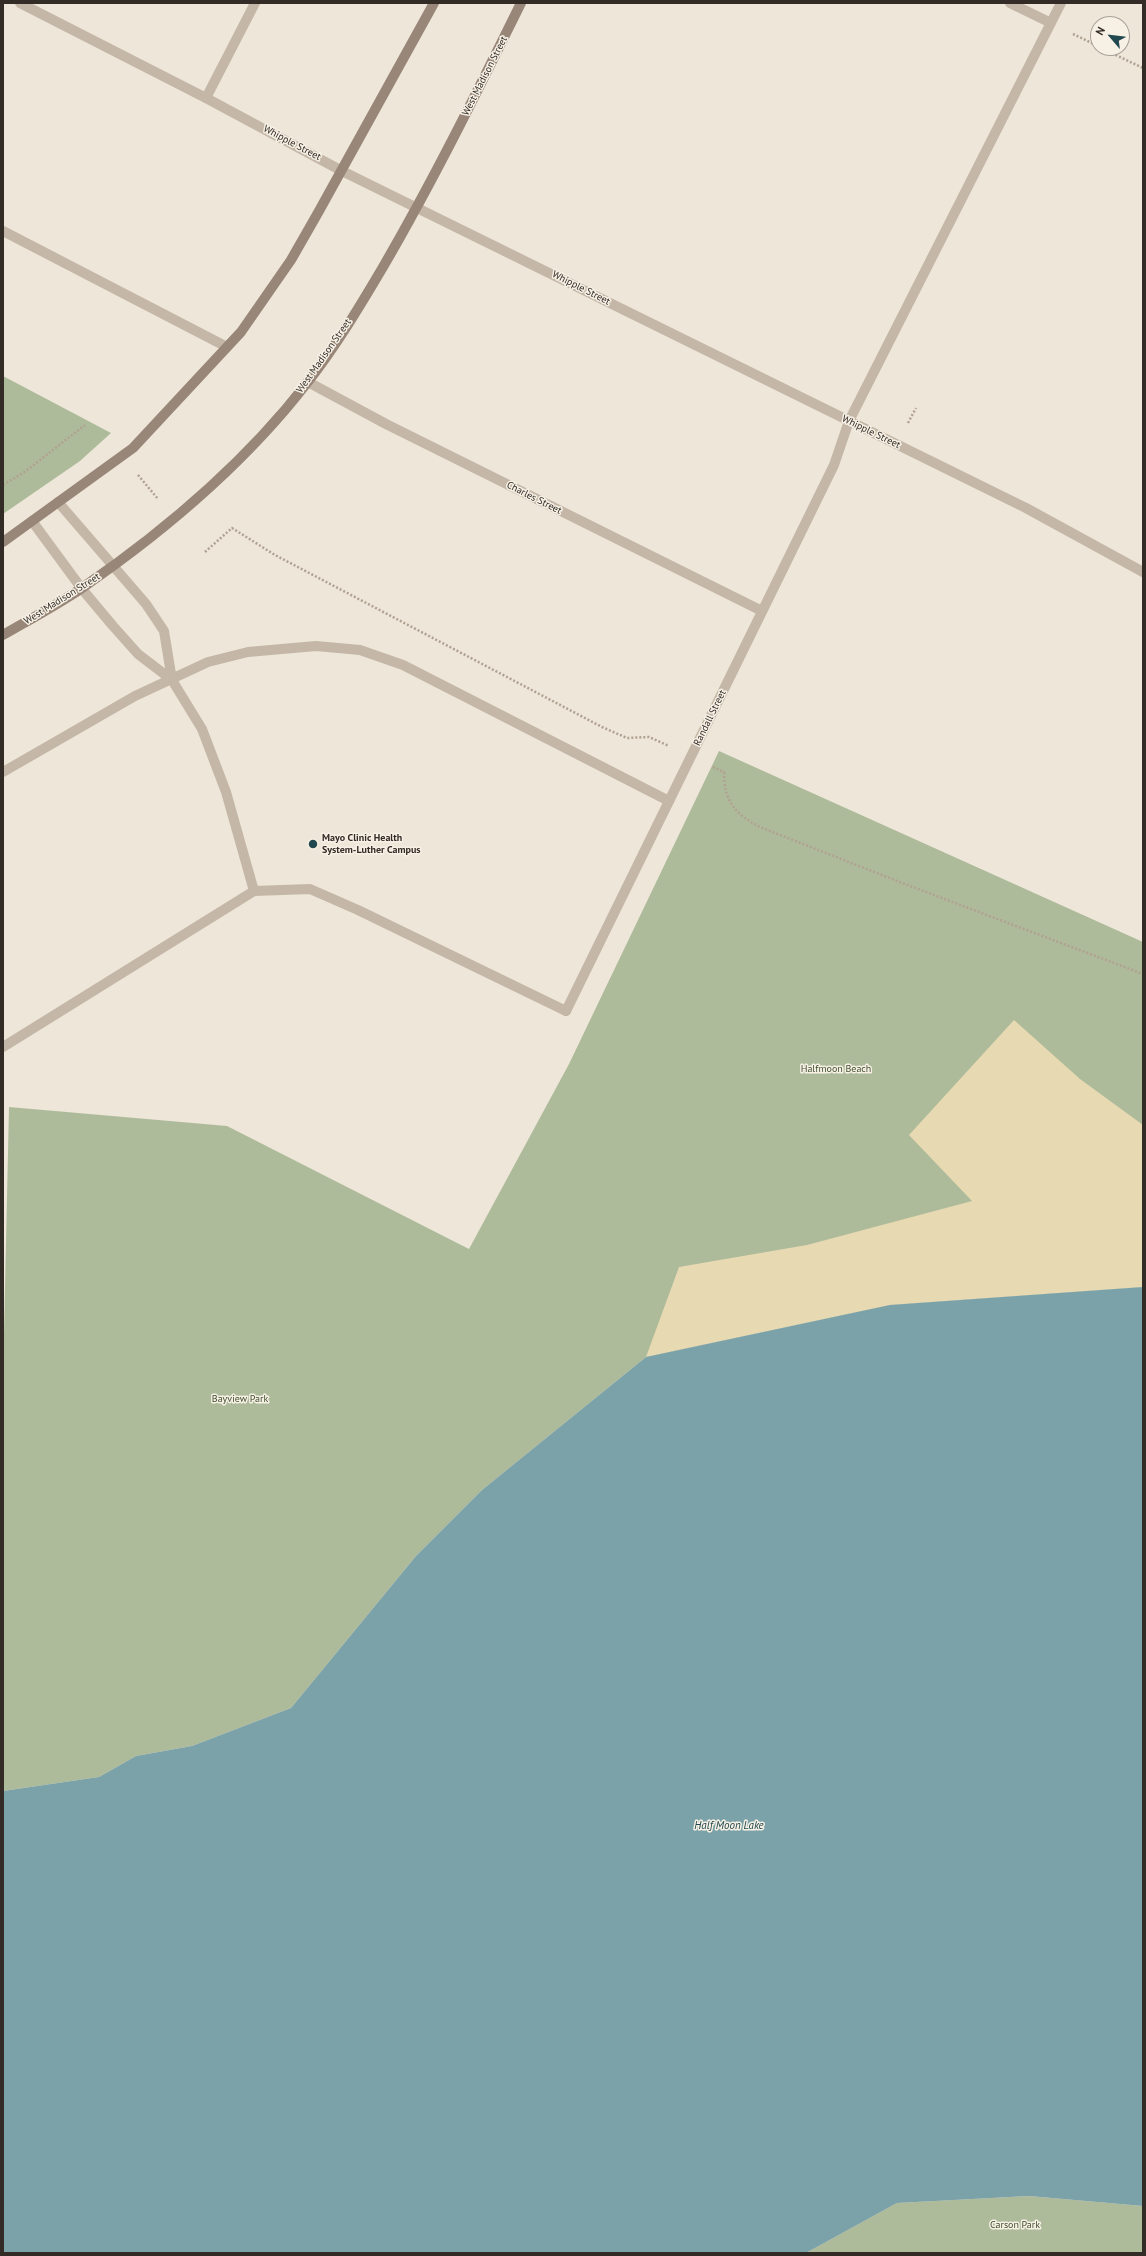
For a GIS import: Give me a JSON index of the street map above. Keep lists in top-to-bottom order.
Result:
{
  "streets": {
    "main road": ["West Madison Street"],
    "street": ["Whipple Street", "Charles Street", "Randall Street"]
  },
  "crossings": [
    ["West Madison Street", "Whipple Street"],
    ["West Madison Street", "Charles Street"],
    ["Whipple Street", "Randall Street"],
    ["Charles Street", "Randall Street"]
  ],
  "water": ["Half Moon Lake"],
  "parks": ["Halfmoon Beach", "Bayview Park", "Carson Park"],
  "places": ["Mayo Clinic Health System-Luther Campus"],
  "north": "top left"
}
